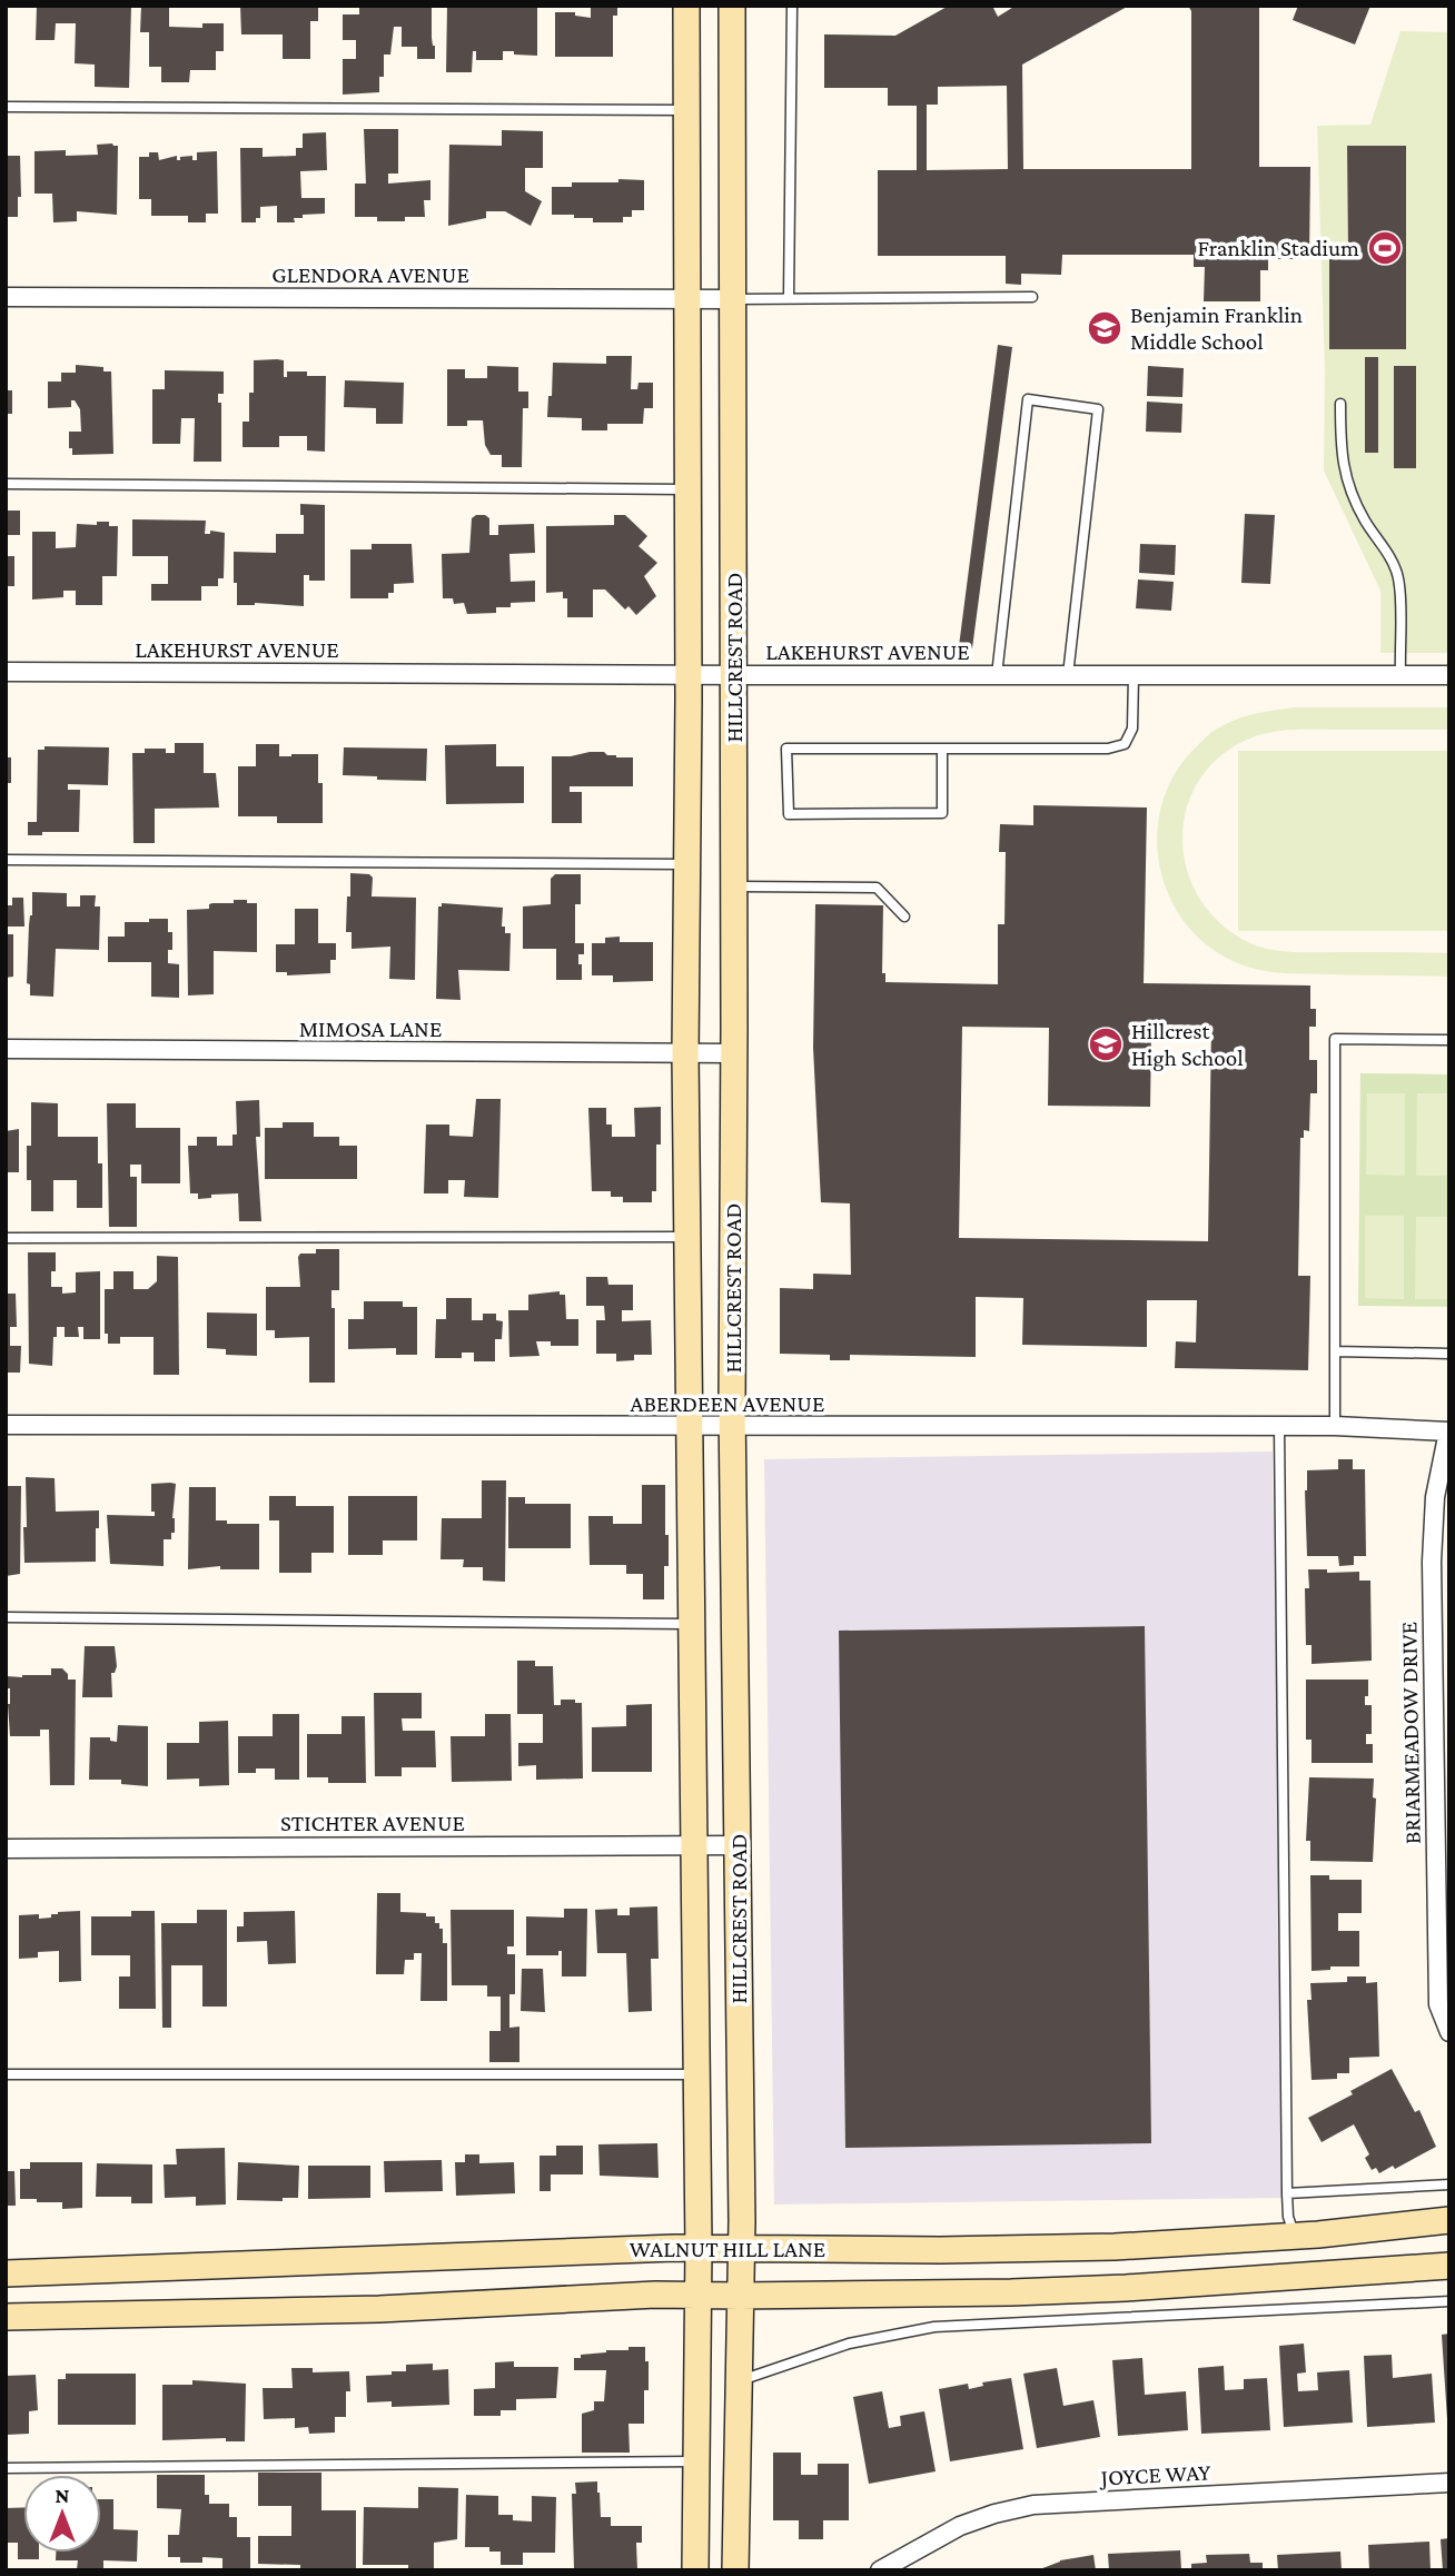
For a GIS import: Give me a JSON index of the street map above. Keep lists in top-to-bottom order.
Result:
{
  "streets": {
    "main road": ["HILLCREST ROAD", "WALNUT HILL LANE"],
    "street": [
      "GLENDORA AVENUE",
      "LAKEHURST AVENUE",
      "MIMOSA LANE",
      "ABERDEEN AVENUE",
      "BRIARMEADOW DRIVE",
      "STICHTER AVENUE",
      "JOYCE WAY"
    ]
  },
  "crossings": [
    ["GLENDORA AVENUE", "HILLCREST ROAD"],
    ["LAKEHURST AVENUE", "HILLCREST ROAD"],
    ["HILLCREST ROAD", "MIMOSA LANE"],
    ["HILLCREST ROAD", "ABERDEEN AVENUE"],
    ["HILLCREST ROAD", "STICHTER AVENUE"],
    ["HILLCREST ROAD", "WALNUT HILL LANE"],
    ["ABERDEEN AVENUE", "BRIARMEADOW DRIVE"]
  ],
  "places": {
    "sports": ["Franklin Stadium"],
    "school or university": ["Benjamin Franklin Middle School", "Hillcrest High School"]
  },
  "north": "top"
}
